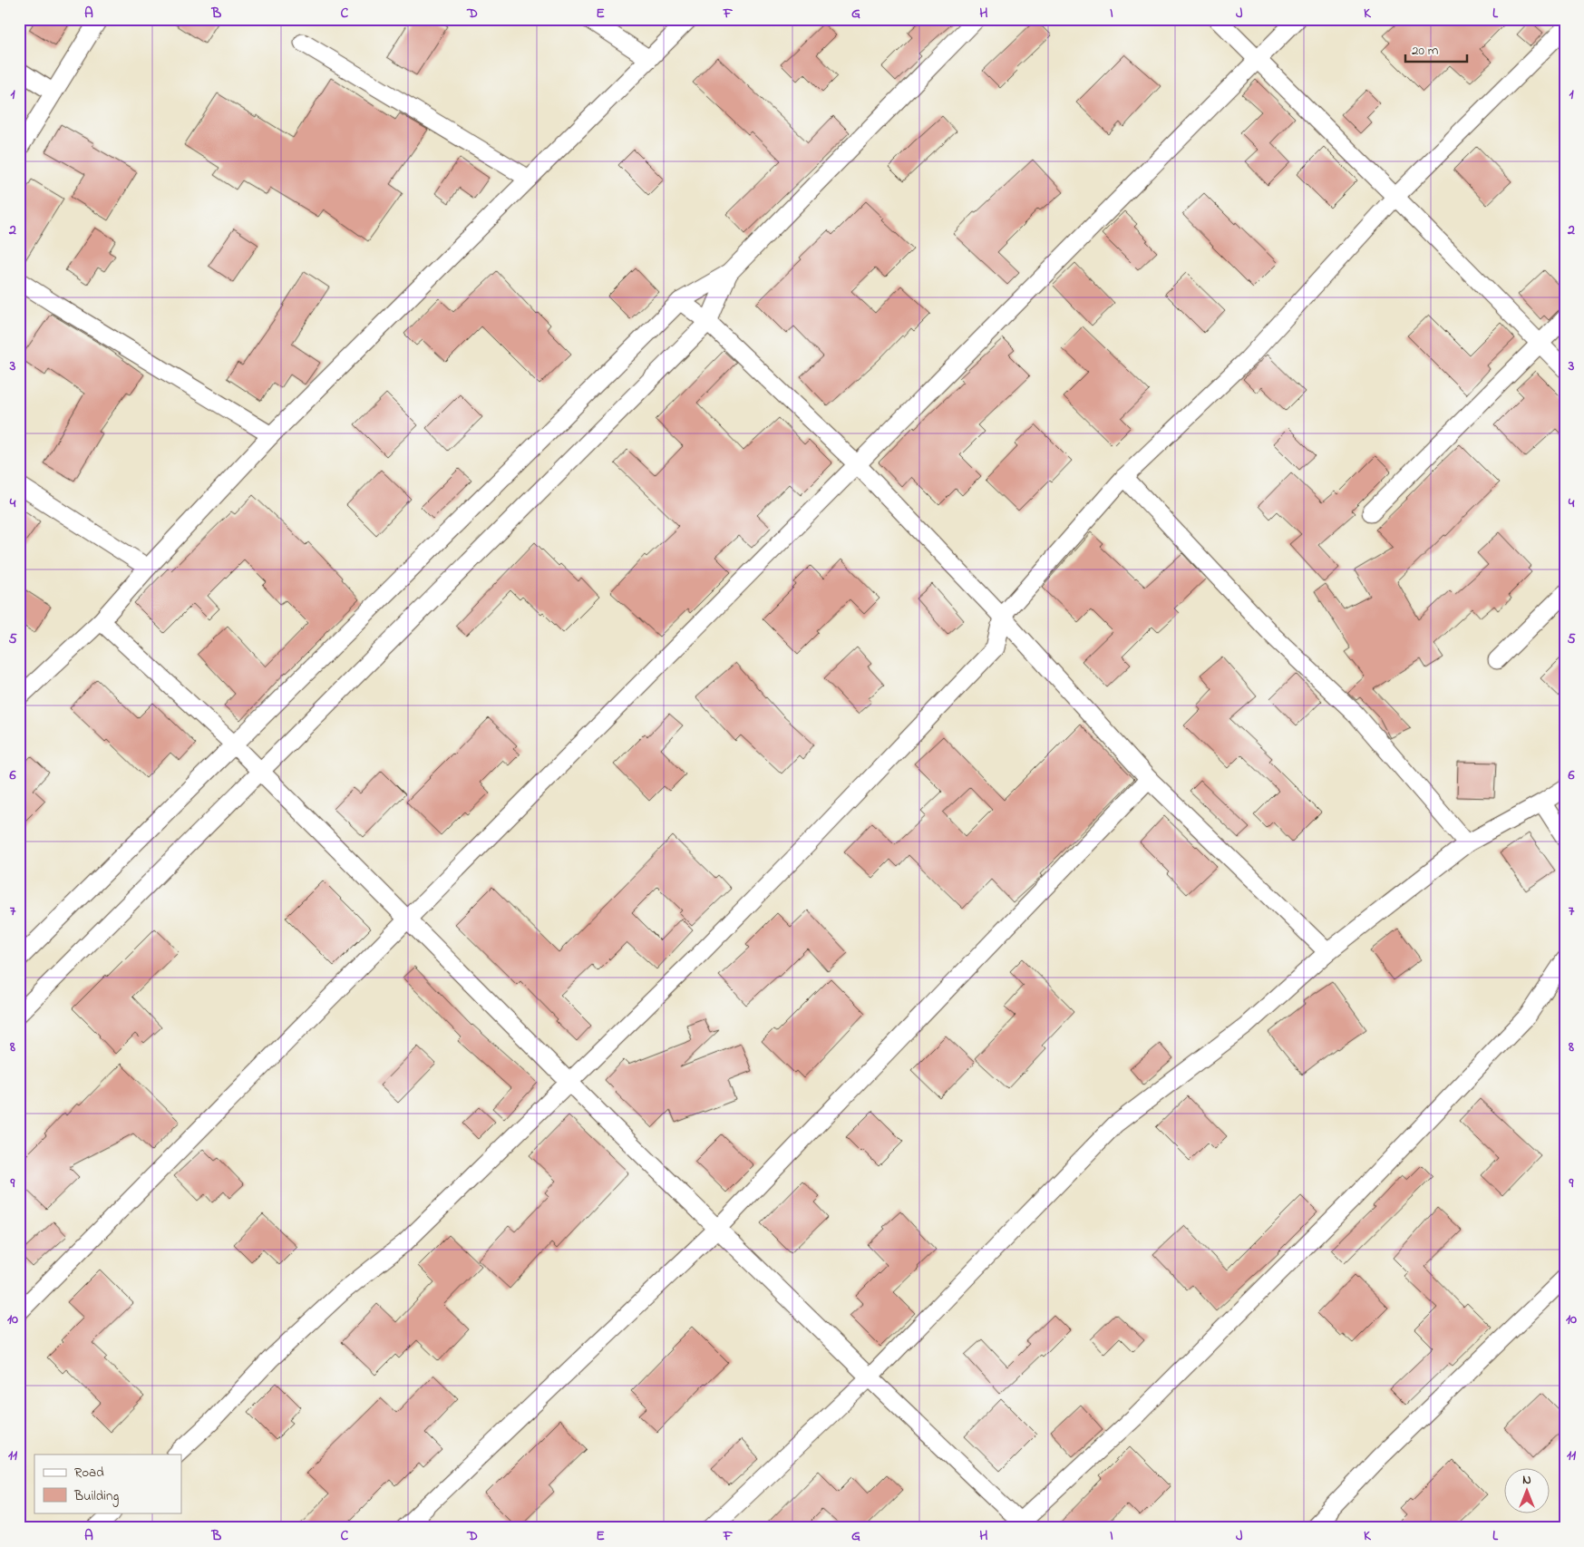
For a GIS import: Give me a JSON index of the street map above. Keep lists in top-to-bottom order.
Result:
{
  "legend": ["Road", "Building"],
  "scale_bar": "20 m",
  "north": "top",
  "grid": {
    "columns": [
      "A",
      "B",
      "C",
      "D",
      "E",
      "F",
      "G",
      "H",
      "I",
      "J",
      "K",
      "L"
    ],
    "rows": [
      "1",
      "2",
      "3",
      "4",
      "5",
      "6",
      "7",
      "8",
      "9",
      "10",
      "11"
    ]
  }
}
